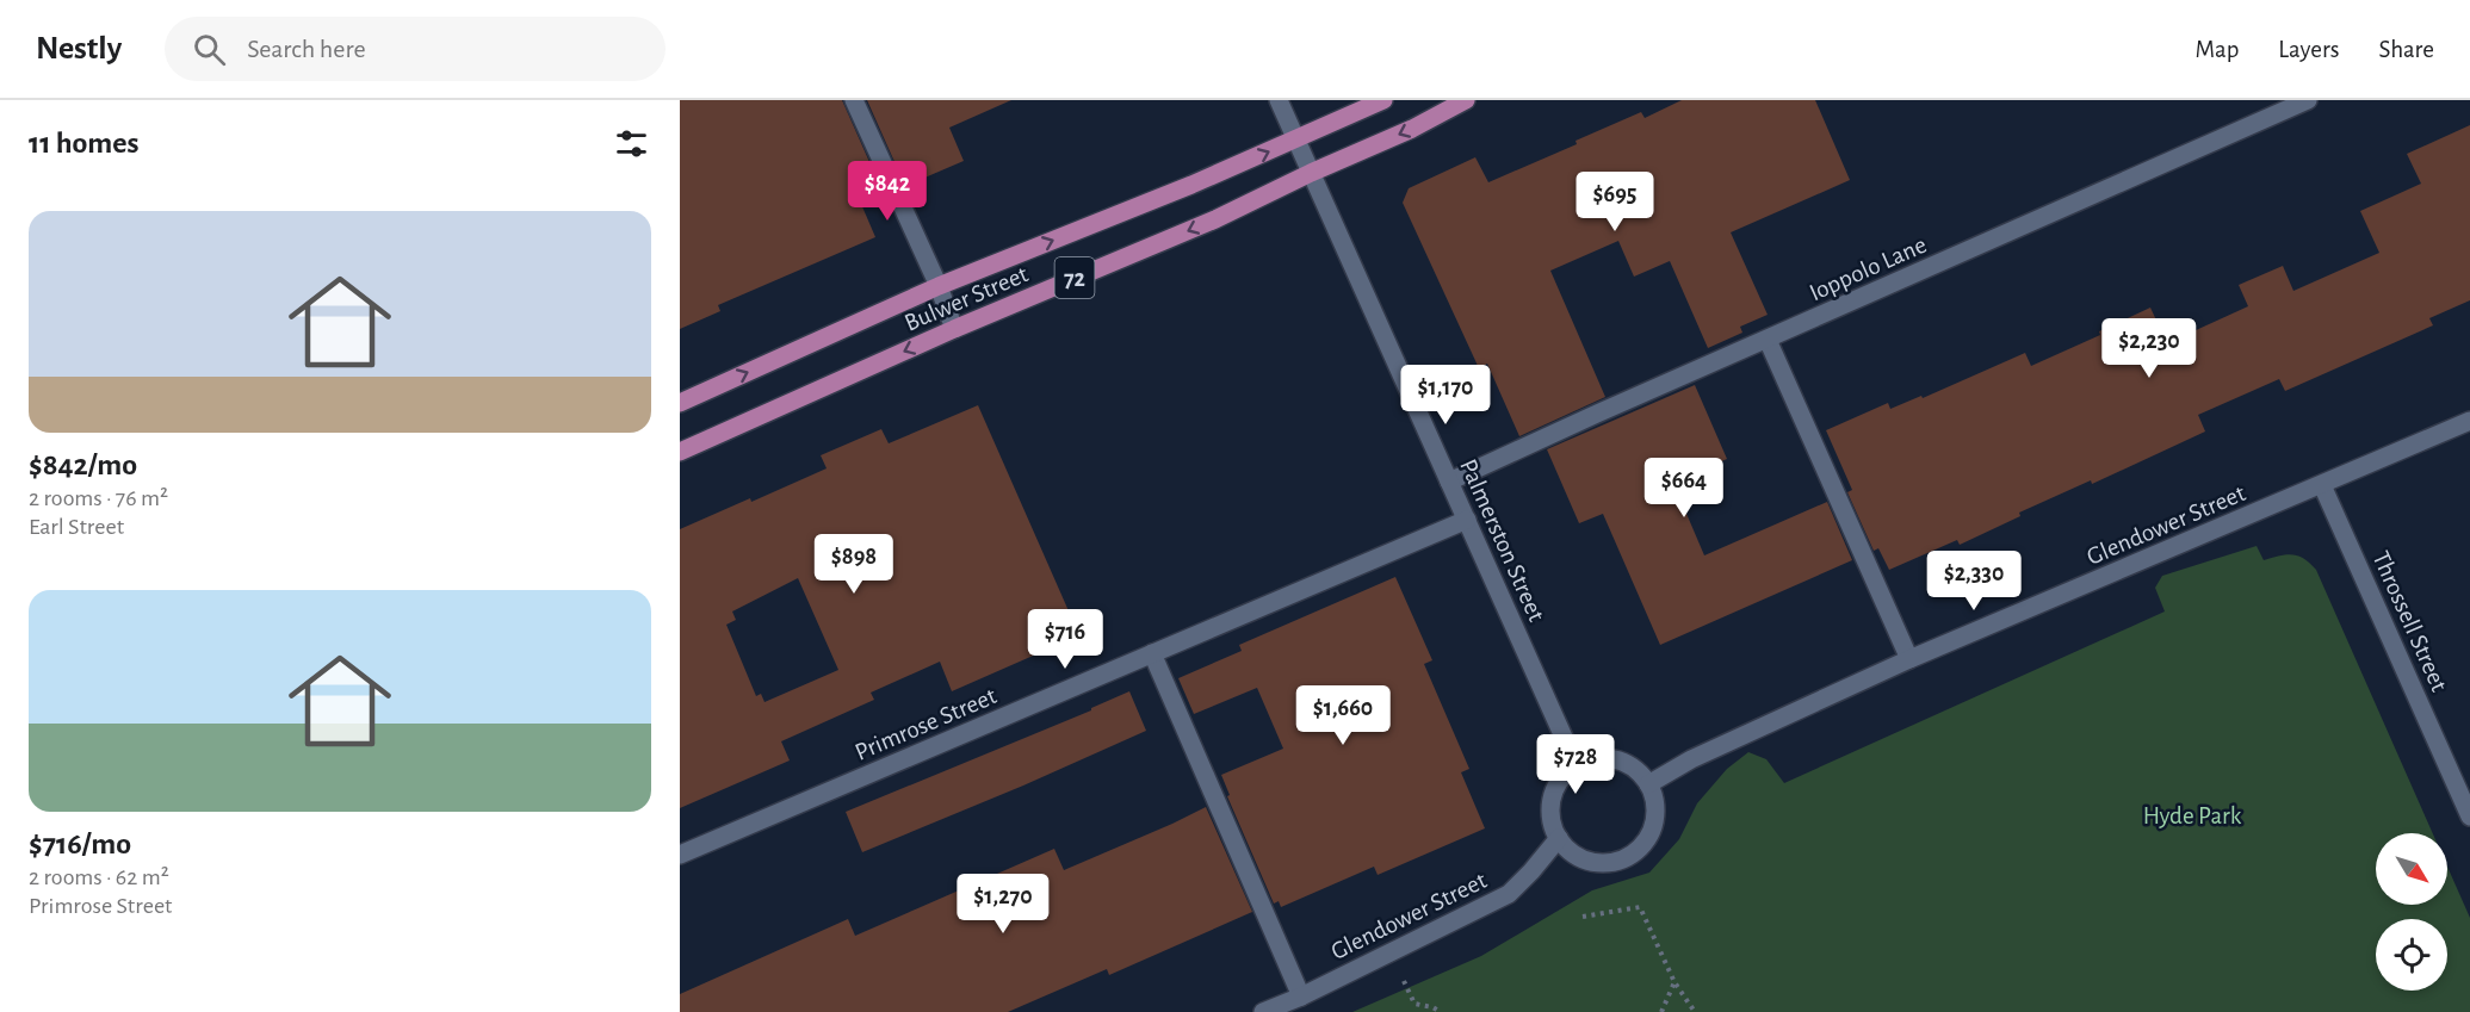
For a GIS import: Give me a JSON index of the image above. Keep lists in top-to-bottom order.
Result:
{
  "streets": {
    "main road": ["72", "Bulwer Street"],
    "street": [
      "Ioppolo Lane",
      "Glendower Street",
      "Palmerston Street",
      "Throssell Street",
      "Primrose Street"
    ]
  },
  "crossings": [
    ["Ioppolo Lane", "Palmerston Street"],
    ["Bulwer Street", "Palmerston Street"],
    ["Glendower Street", "Palmerston Street"],
    ["Glendower Street", "Throssell Street"],
    ["Palmerston Street", "Primrose Street"]
  ],
  "parks": ["Hyde Park"],
  "north": "bottom right",
  "page": {
    "header": "Nestly",
    "search": "Search here",
    "nav": ["Map", "Layers", "Share"],
    "heading": "11 homes",
    "price": [
      "$842",
      "$695",
      "$2,230",
      "$1,170",
      "$664",
      "$898",
      "$2,330",
      "$716",
      "$1,660",
      "$728",
      "$1,270"
    ],
    "list": [
      {
        "name": "$842/mo",
        "note": "2 rooms · 76 m² · Earl Street"
      },
      {
        "name": "$716/mo",
        "note": "2 rooms · 62 m² · Primrose Street"
      }
    ]
  }
}
